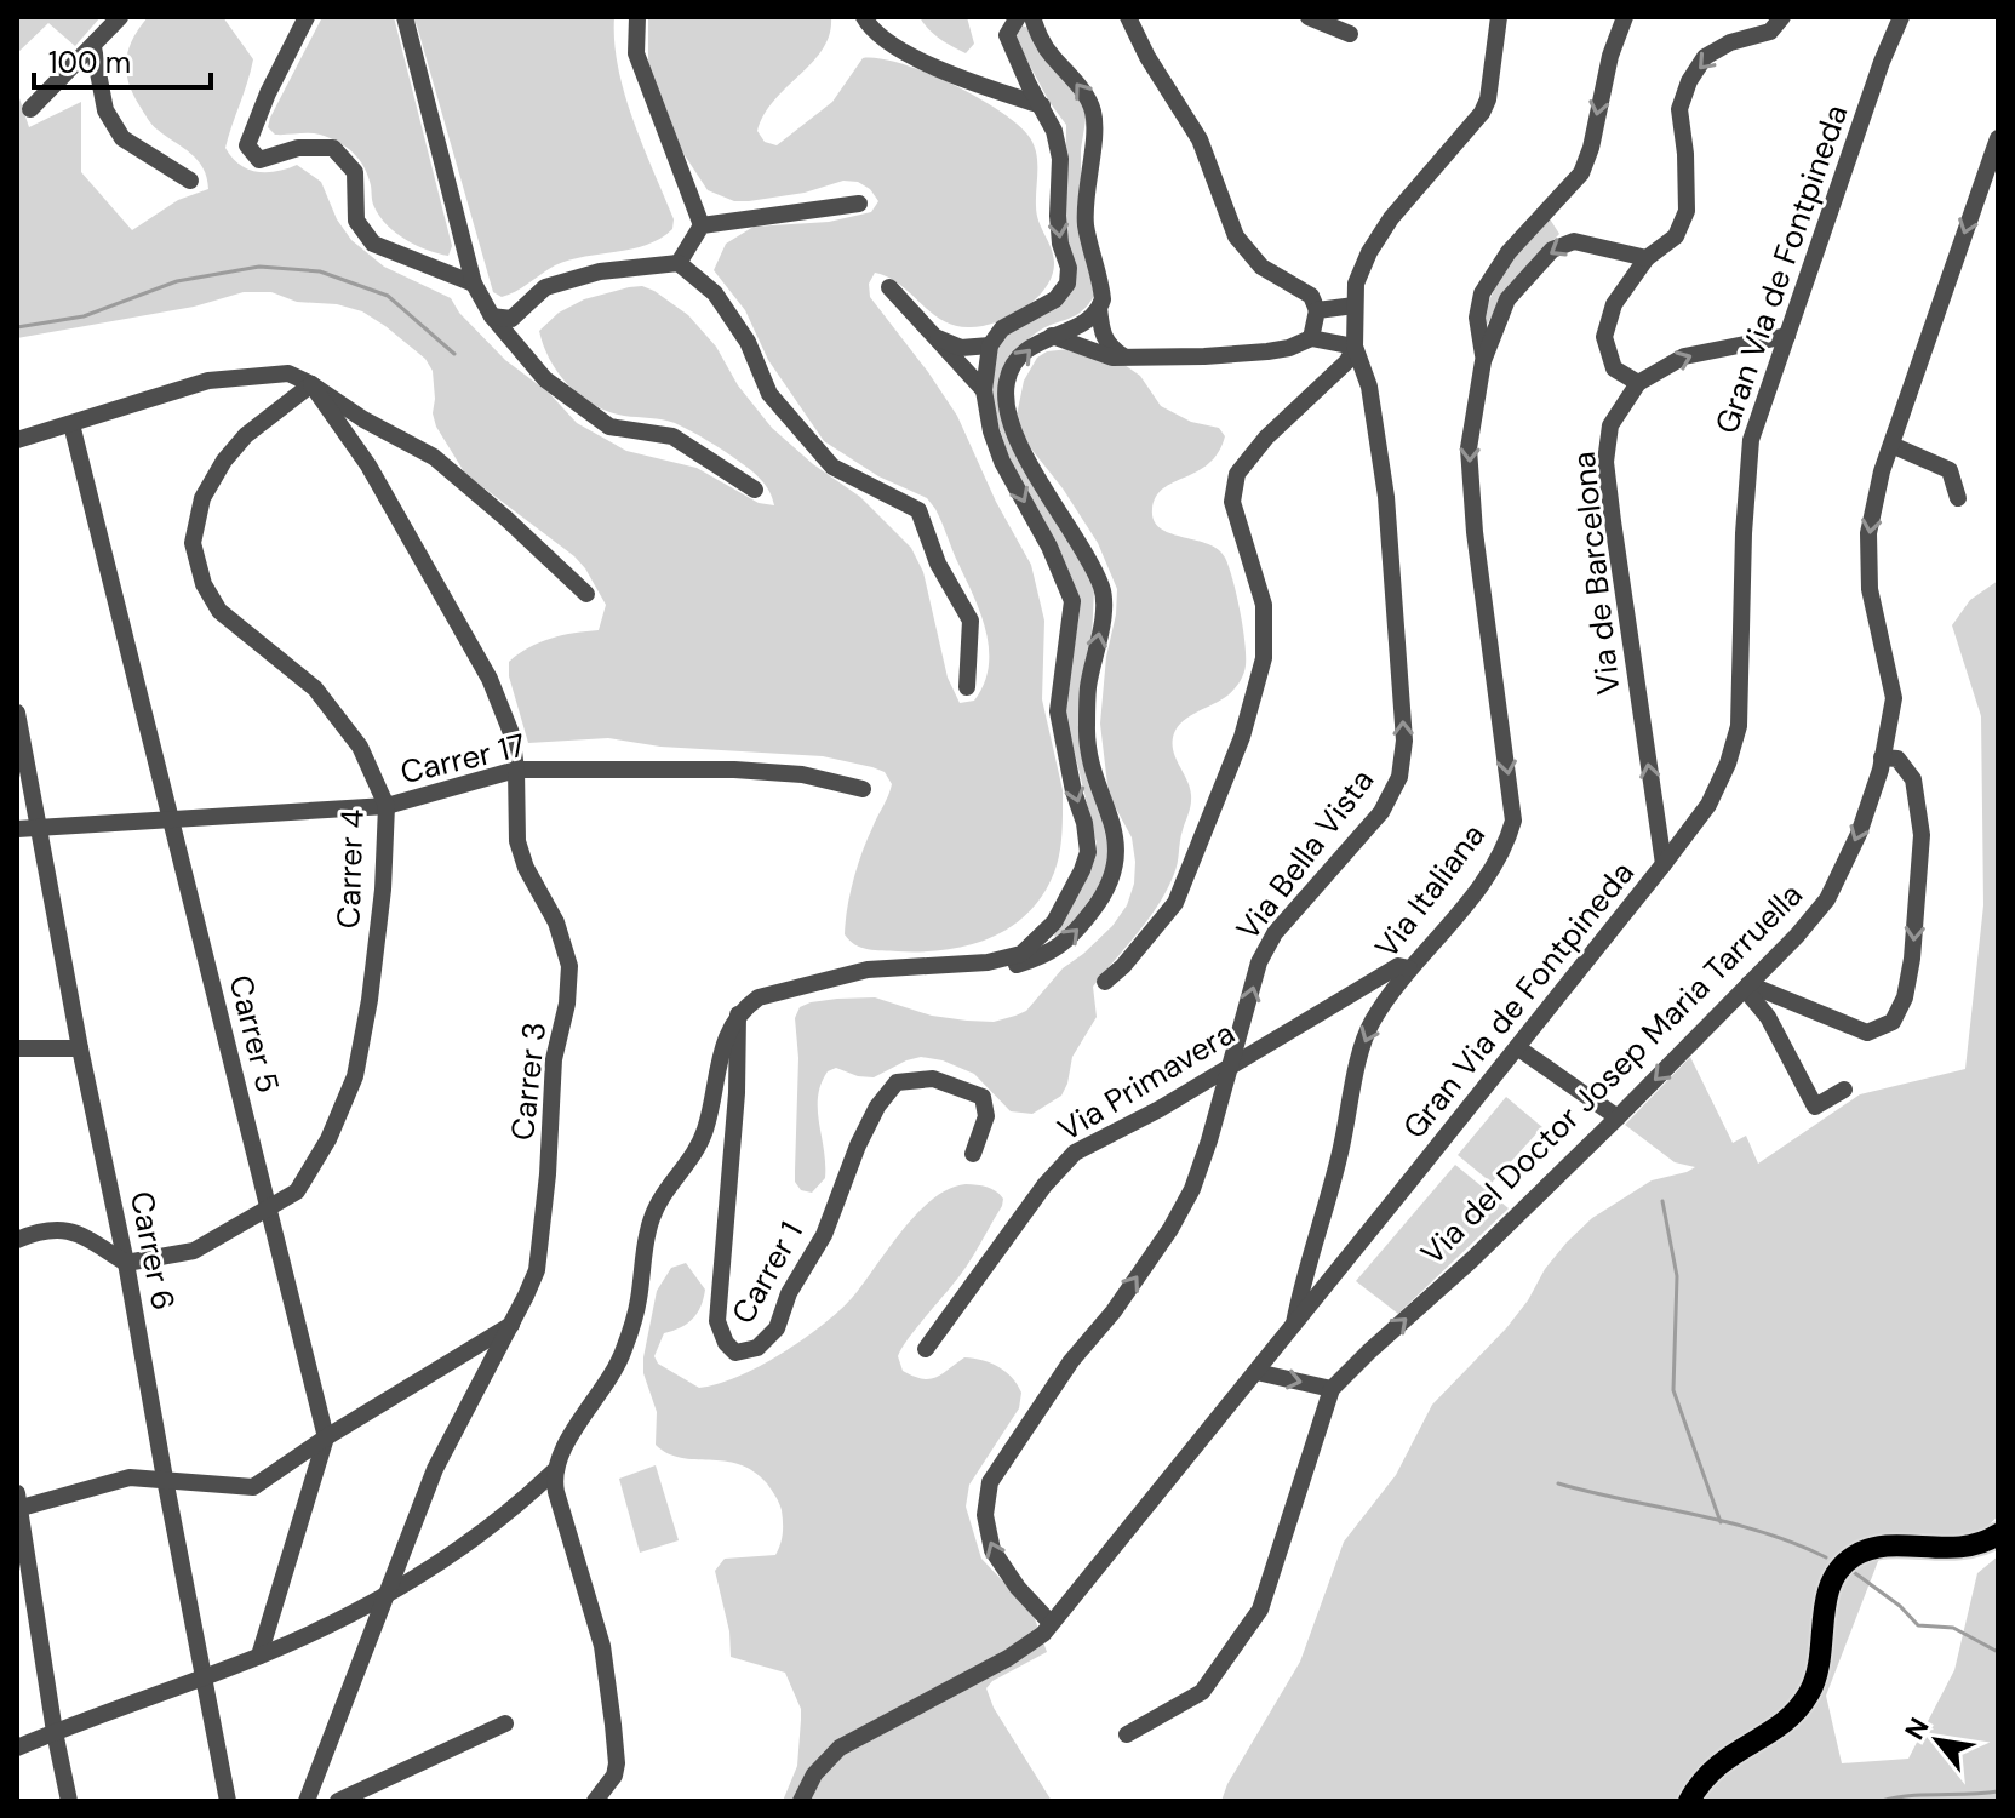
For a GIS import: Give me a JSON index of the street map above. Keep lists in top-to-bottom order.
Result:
{
  "streets": {
    "street": [
      "Gran Via de Fontpineda",
      "Via de Barcelona",
      "Carrer 17",
      "Via Bella Vista",
      "Carrer 4",
      "Via Italiana",
      "Carrer 5",
      "Via del Doctor Josep Maria Tarruella",
      "Carrer 3",
      "Via Primavera",
      "Carrer 6",
      "Carrer 1"
    ]
  },
  "crossings": [
    ["Gran Via de Fontpineda", "Via de Barcelona"],
    ["Gran Via de Fontpineda", "Via Bella Vista"],
    ["Gran Via de Fontpineda", "Via Italiana"],
    ["Carrer 17", "Carrer 4"],
    ["Carrer 17", "Carrer 5"],
    ["Carrer 17", "Carrer 3"],
    ["Carrer 17", "Carrer 6"],
    ["Via Bella Vista", "Via Primavera"],
    ["Carrer 4", "Carrer 5"],
    ["Carrer 4", "Carrer 3"],
    ["Carrer 4", "Carrer 6"],
    ["Via Italiana", "Via Primavera"]
  ],
  "one_way": ["Via de Barcelona", "Via Italiana"],
  "scale_bar": "100 m",
  "north": "top left"
}
